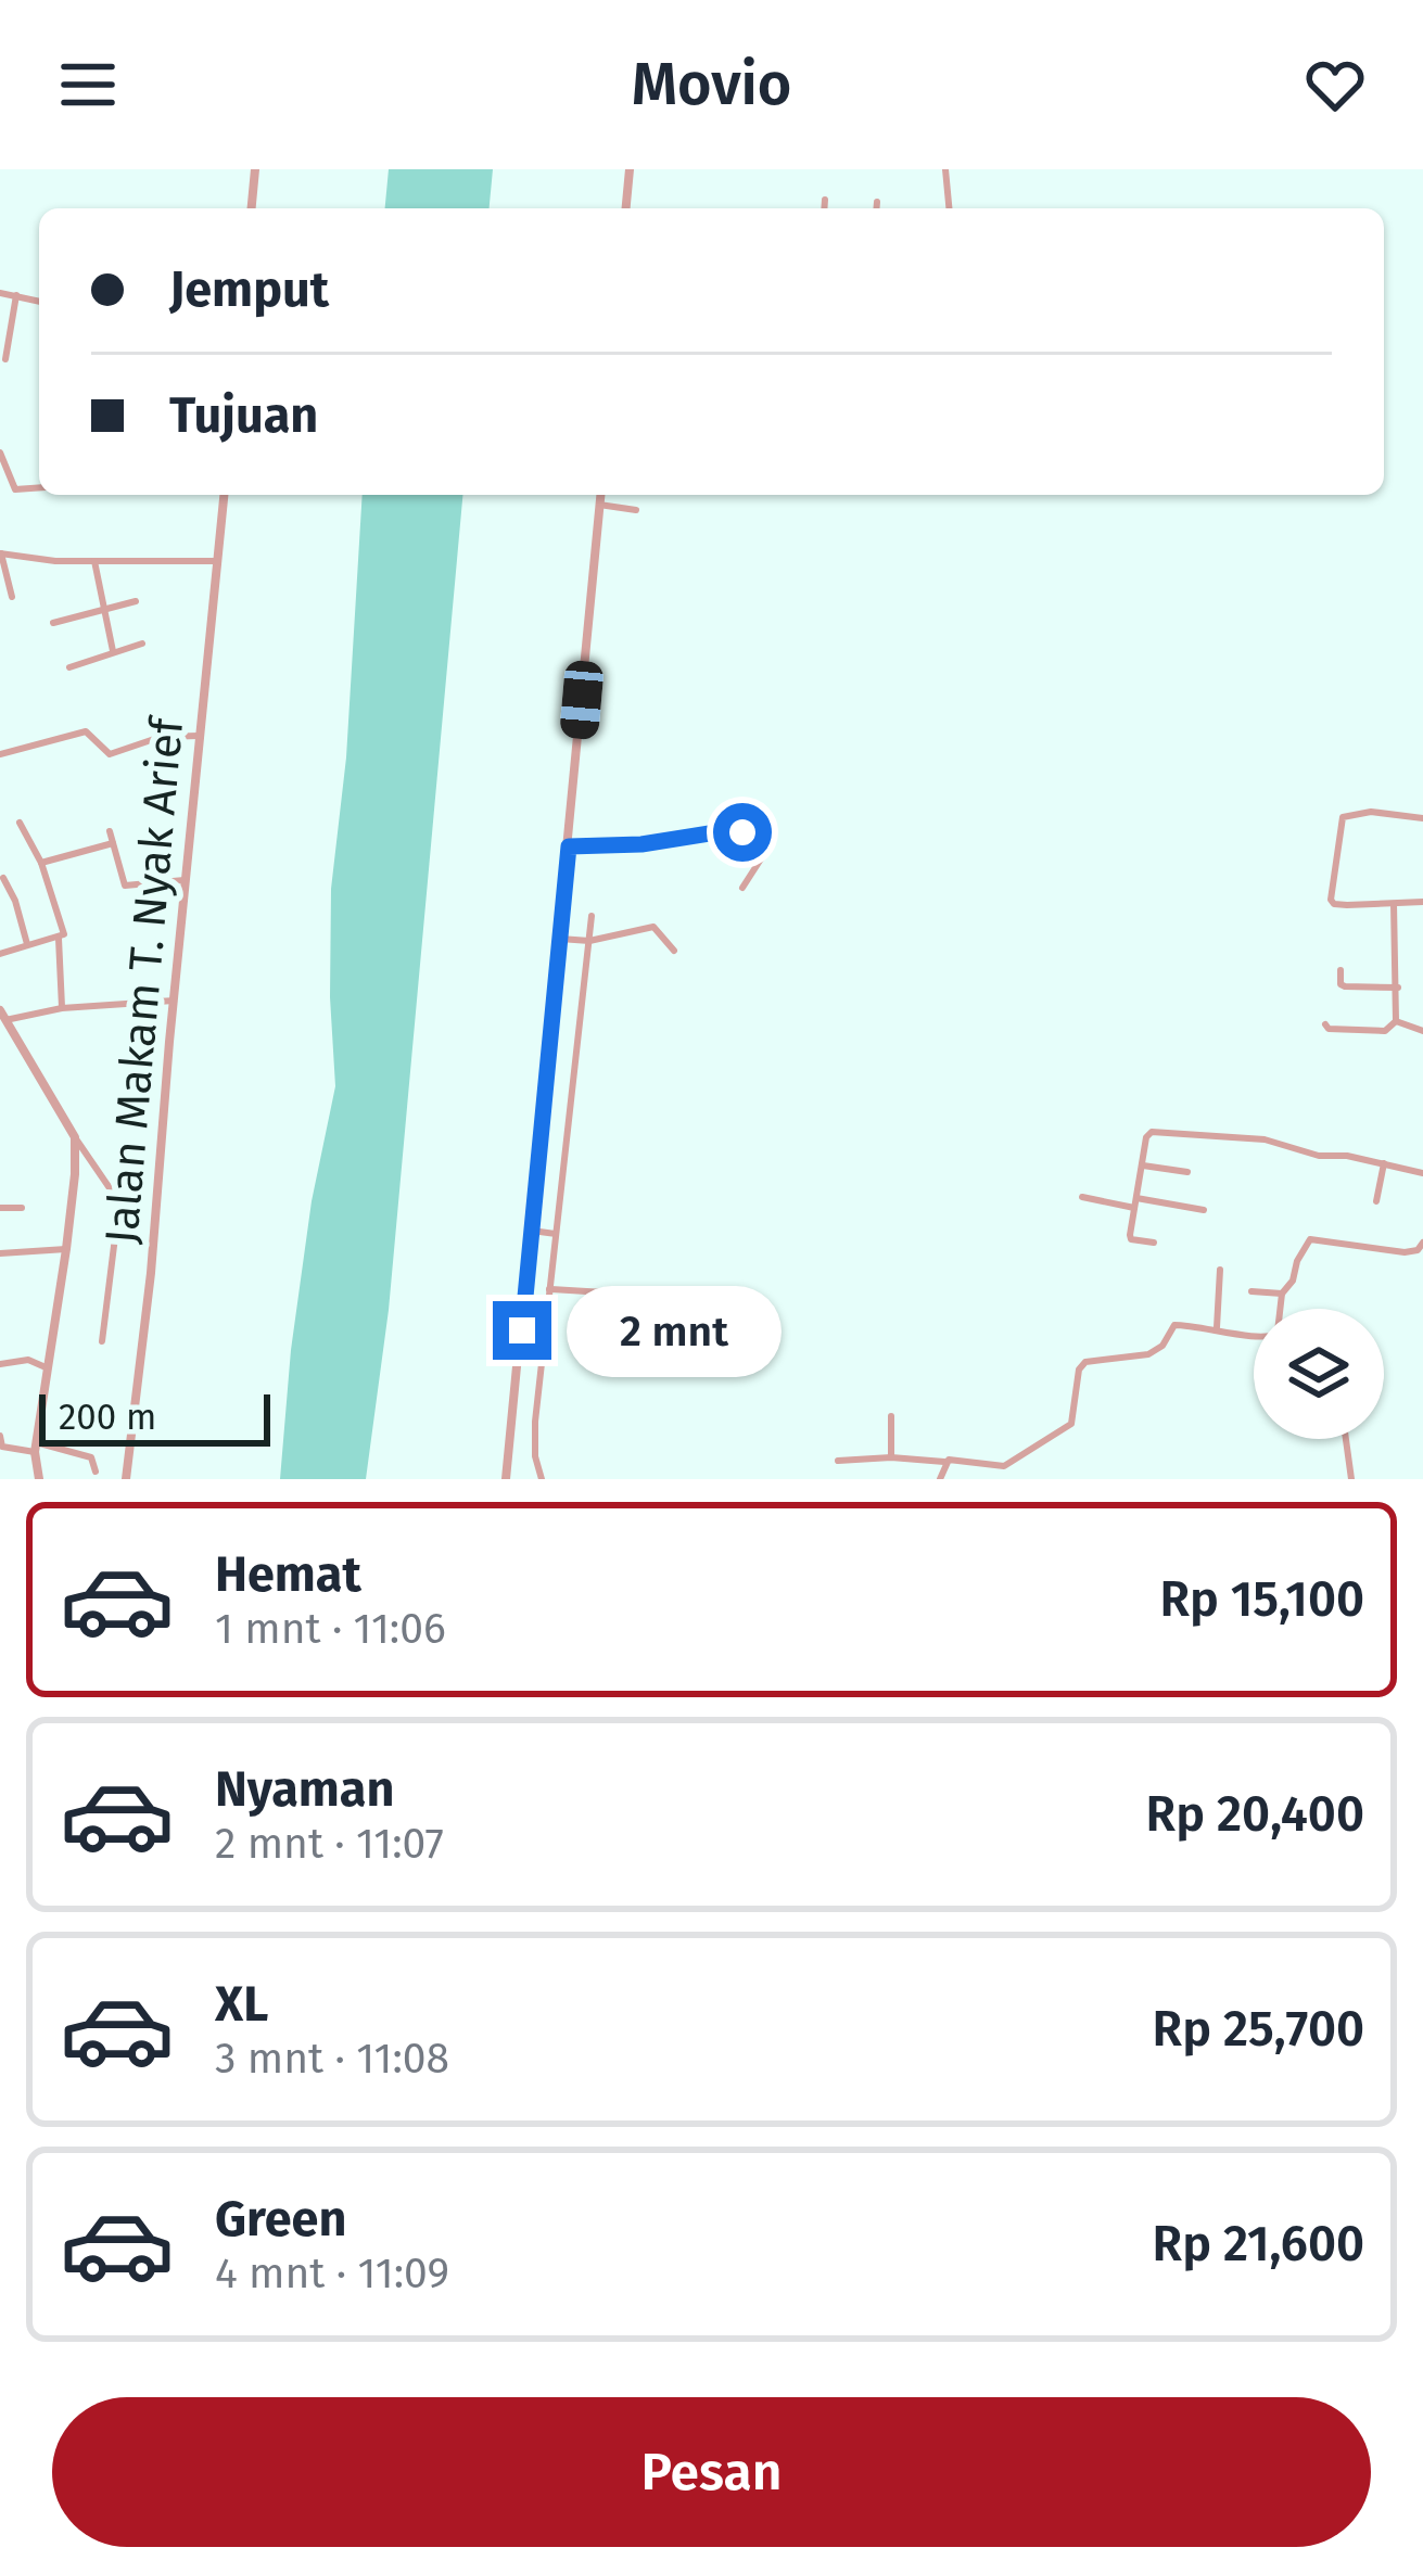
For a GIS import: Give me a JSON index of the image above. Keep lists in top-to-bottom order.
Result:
{
  "streets": {
    "street": ["Jalan Makam T. Nyak Arief"]
  },
  "scale_bar": "200 m",
  "page": {
    "header": "Movio",
    "banner": ["Jemput", "Tujuan"],
    "bubble": "2 mnt",
    "scale": "200 m",
    "list": [
      {
        "name": "Hemat",
        "note": "1 mnt · 11:06",
        "value": "Rp 15,100"
      },
      {
        "name": "Nyaman",
        "note": "2 mnt · 11:07",
        "value": "Rp 20,400"
      },
      {
        "name": "XL",
        "note": "3 mnt · 11:08",
        "value": "Rp 25,700"
      },
      {
        "name": "Green",
        "note": "4 mnt · 11:09",
        "value": "Rp 21,600"
      }
    ],
    "buttons": "Pesan"
  }
}
